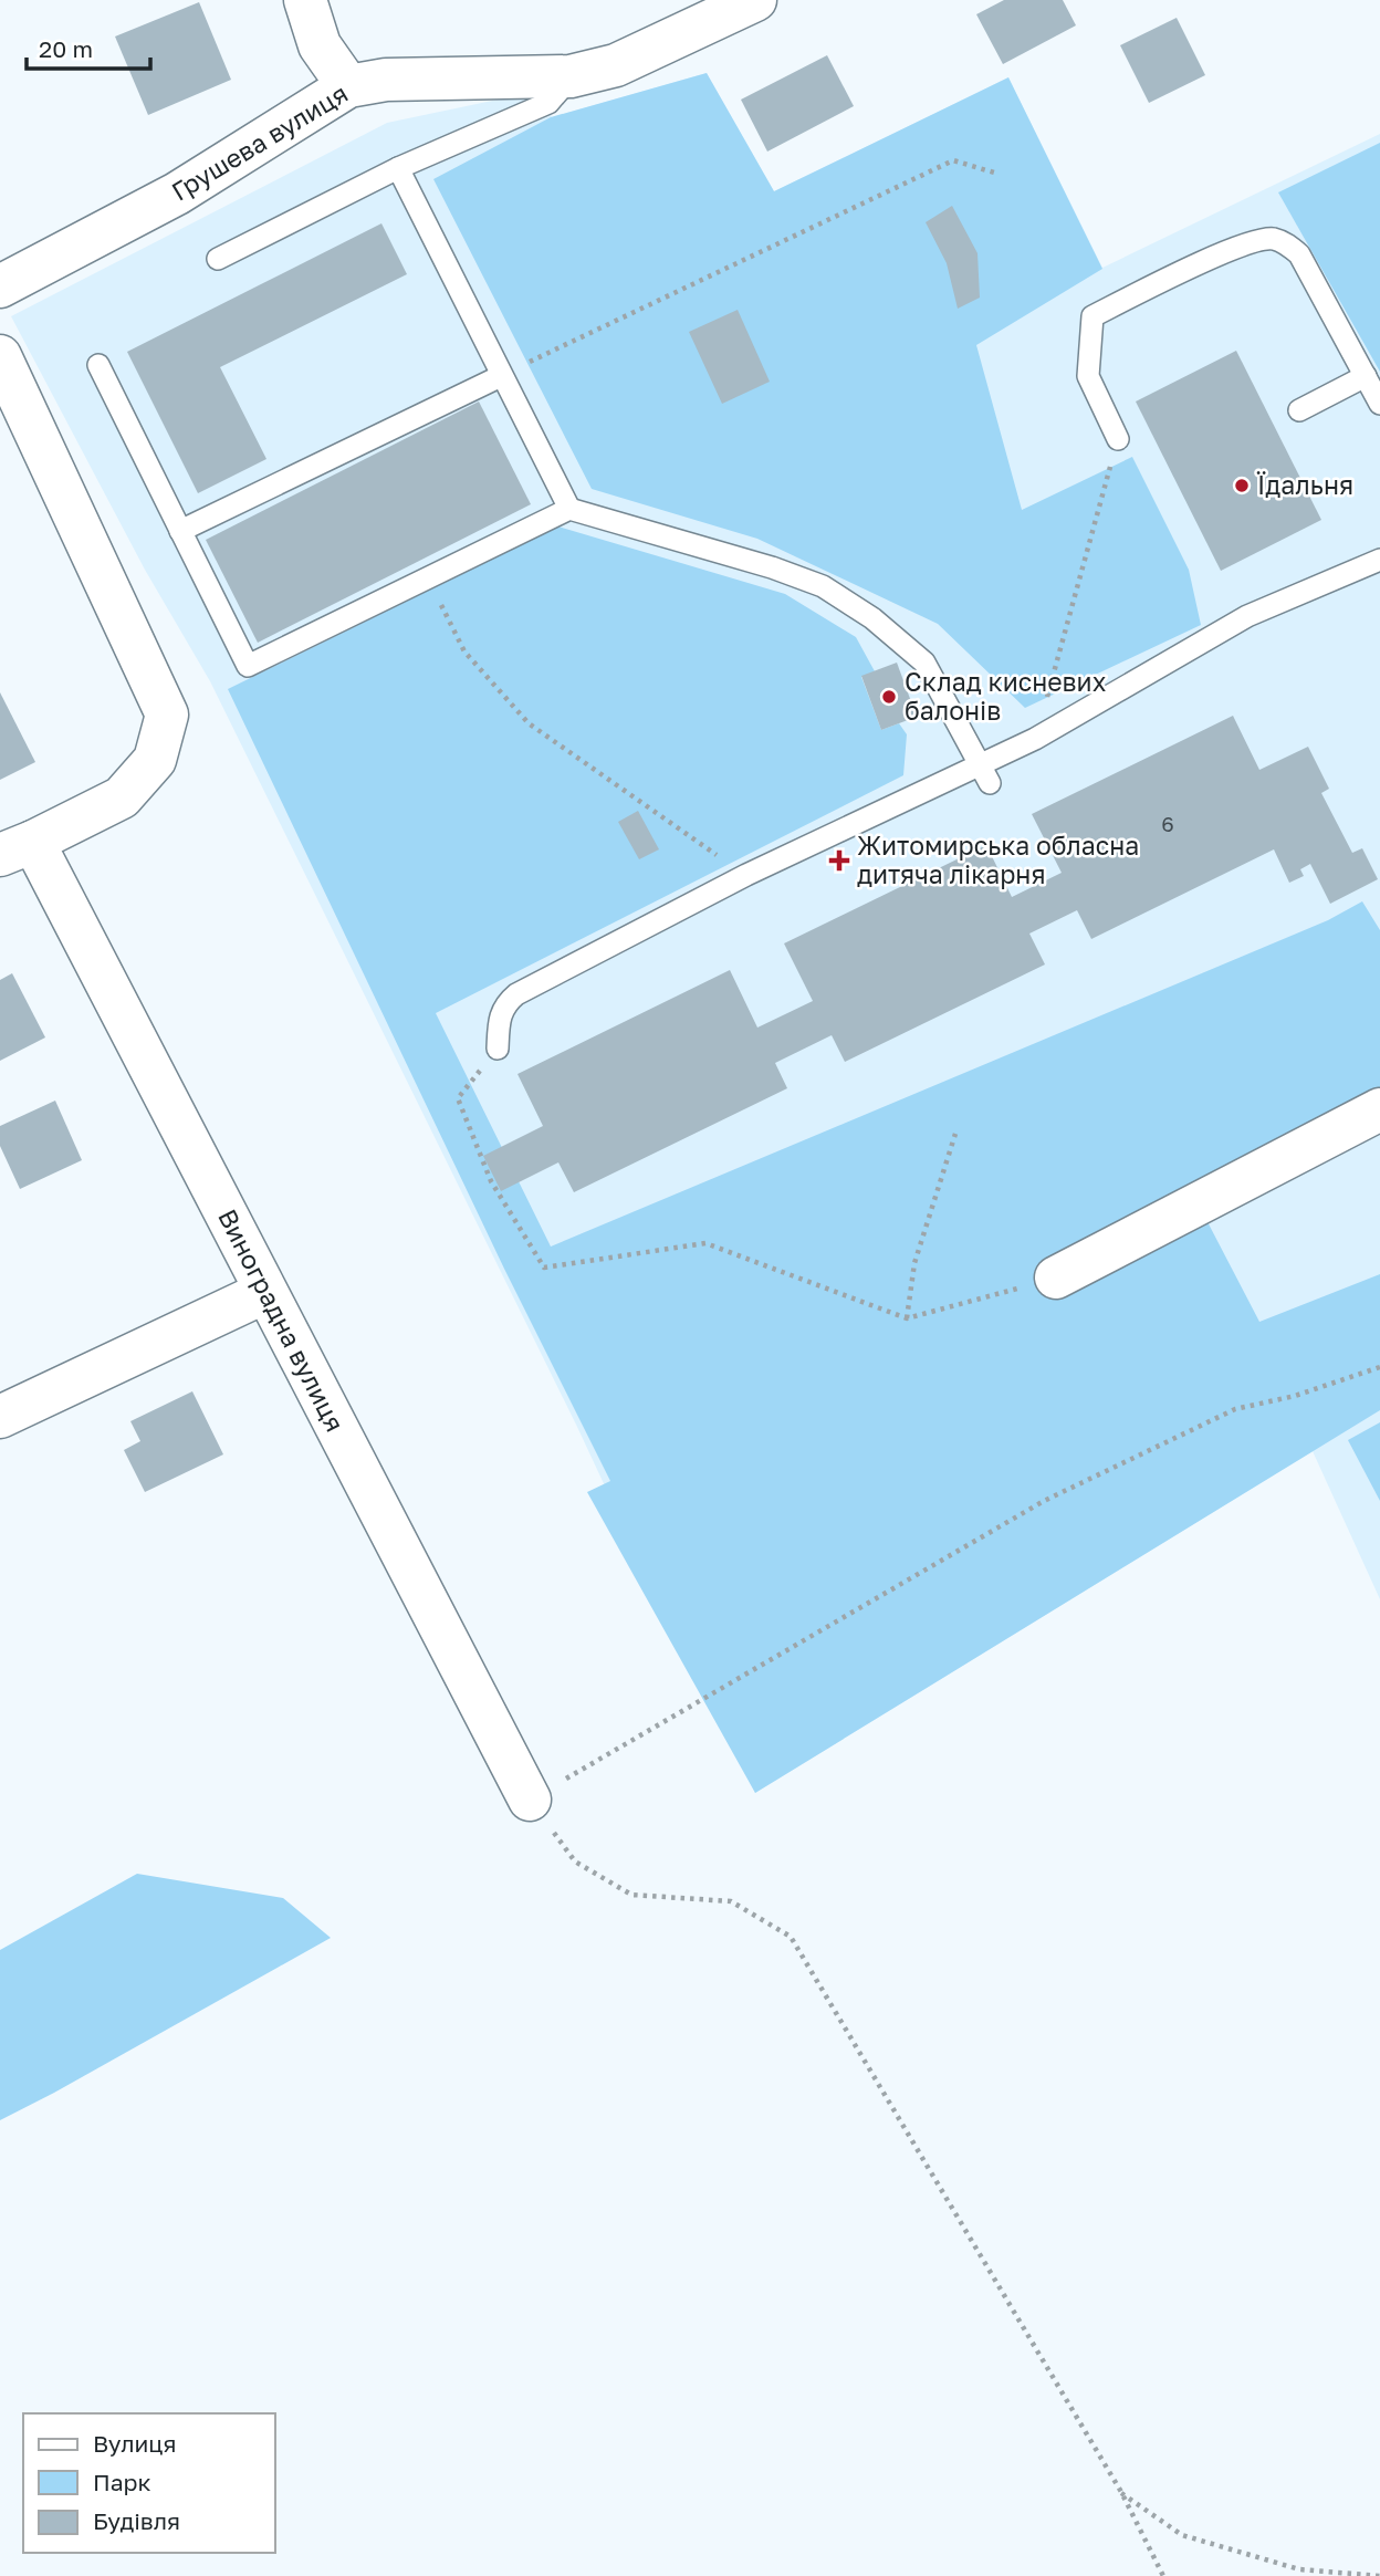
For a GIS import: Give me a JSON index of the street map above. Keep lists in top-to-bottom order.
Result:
{
  "streets": {
    "street": ["Грушева вулиця", "Виноградна вулиця"]
  },
  "places": {
    "other": ["Їдальня", "Склад кисневих балонів"],
    "health": ["Житомирська обласна дитяча лікарня"]
  },
  "house_numbers": ["6"],
  "legend": ["Вулиця", "Парк", "Будівля"],
  "scale_bar": "20 m"
}
